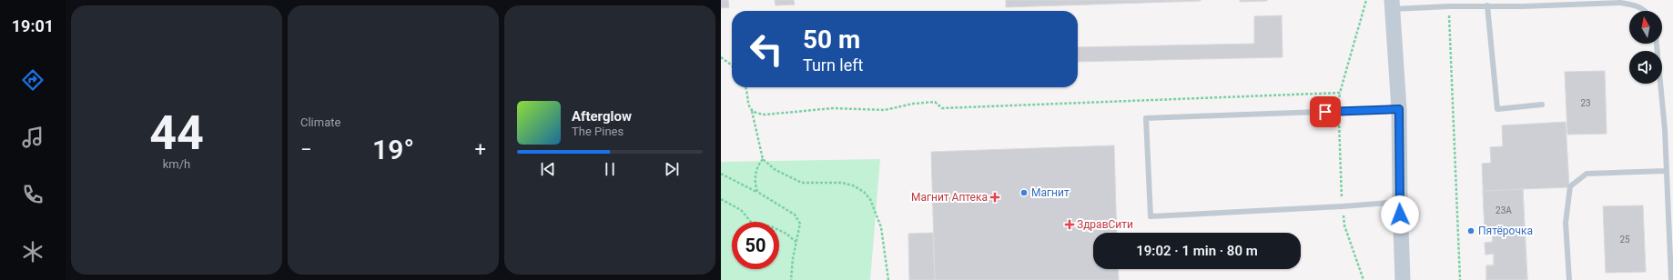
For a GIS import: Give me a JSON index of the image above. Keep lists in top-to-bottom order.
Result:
{
  "places": {
    "other": ["Магнит", "Пятёрочка"],
    "health": ["Магнит Аптека", "ЗдравСити"]
  },
  "house_numbers": ["23", "23А", "25"],
  "north": "top",
  "page": {
    "tabs": "19:01",
    "tile": [
      ["44", "km/h"],
      "Climate"
    ],
    "turn": ["50 m", "Turn left"],
    "song": ["Afterglow", "The Pines"],
    "heat": ["−", "19°", "+"],
    "limit": "50",
    "trip": "19:02 · 1 min · 80 m"
  }
}
